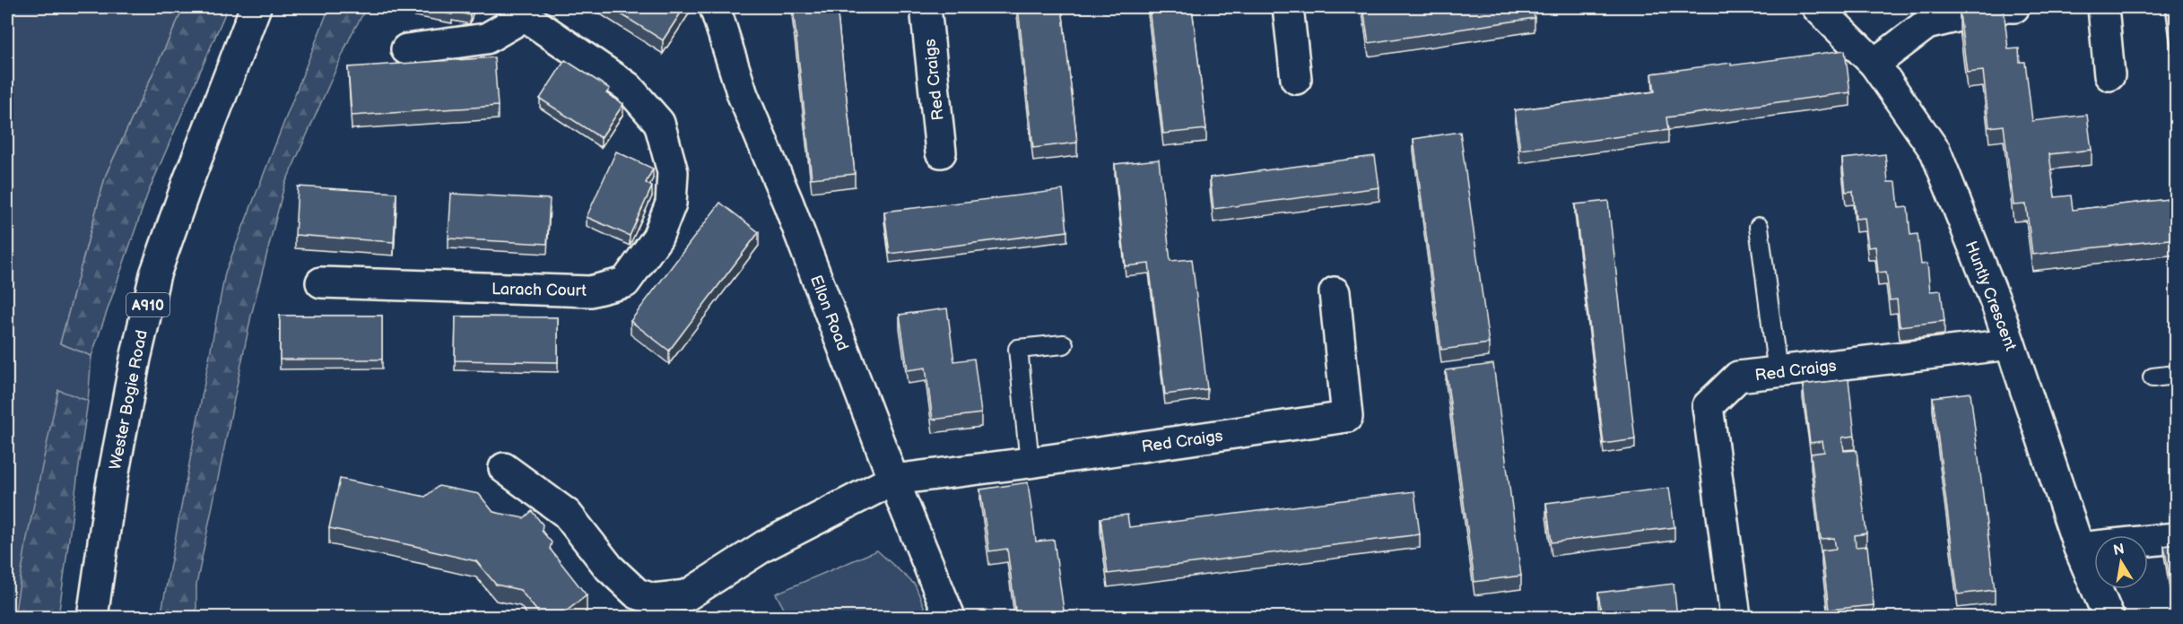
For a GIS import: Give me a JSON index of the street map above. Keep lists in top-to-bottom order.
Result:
{
  "streets": {
    "street": [
      "Red Craigs",
      "Larach Court",
      "Huntly Crescent",
      "A910",
      "Ellon Road",
      "Wester Bogie Road"
    ]
  },
  "crossings": [
    ["Red Craigs", "Huntly Crescent"],
    ["Red Craigs", "Ellon Road"]
  ],
  "north": "top"
}
